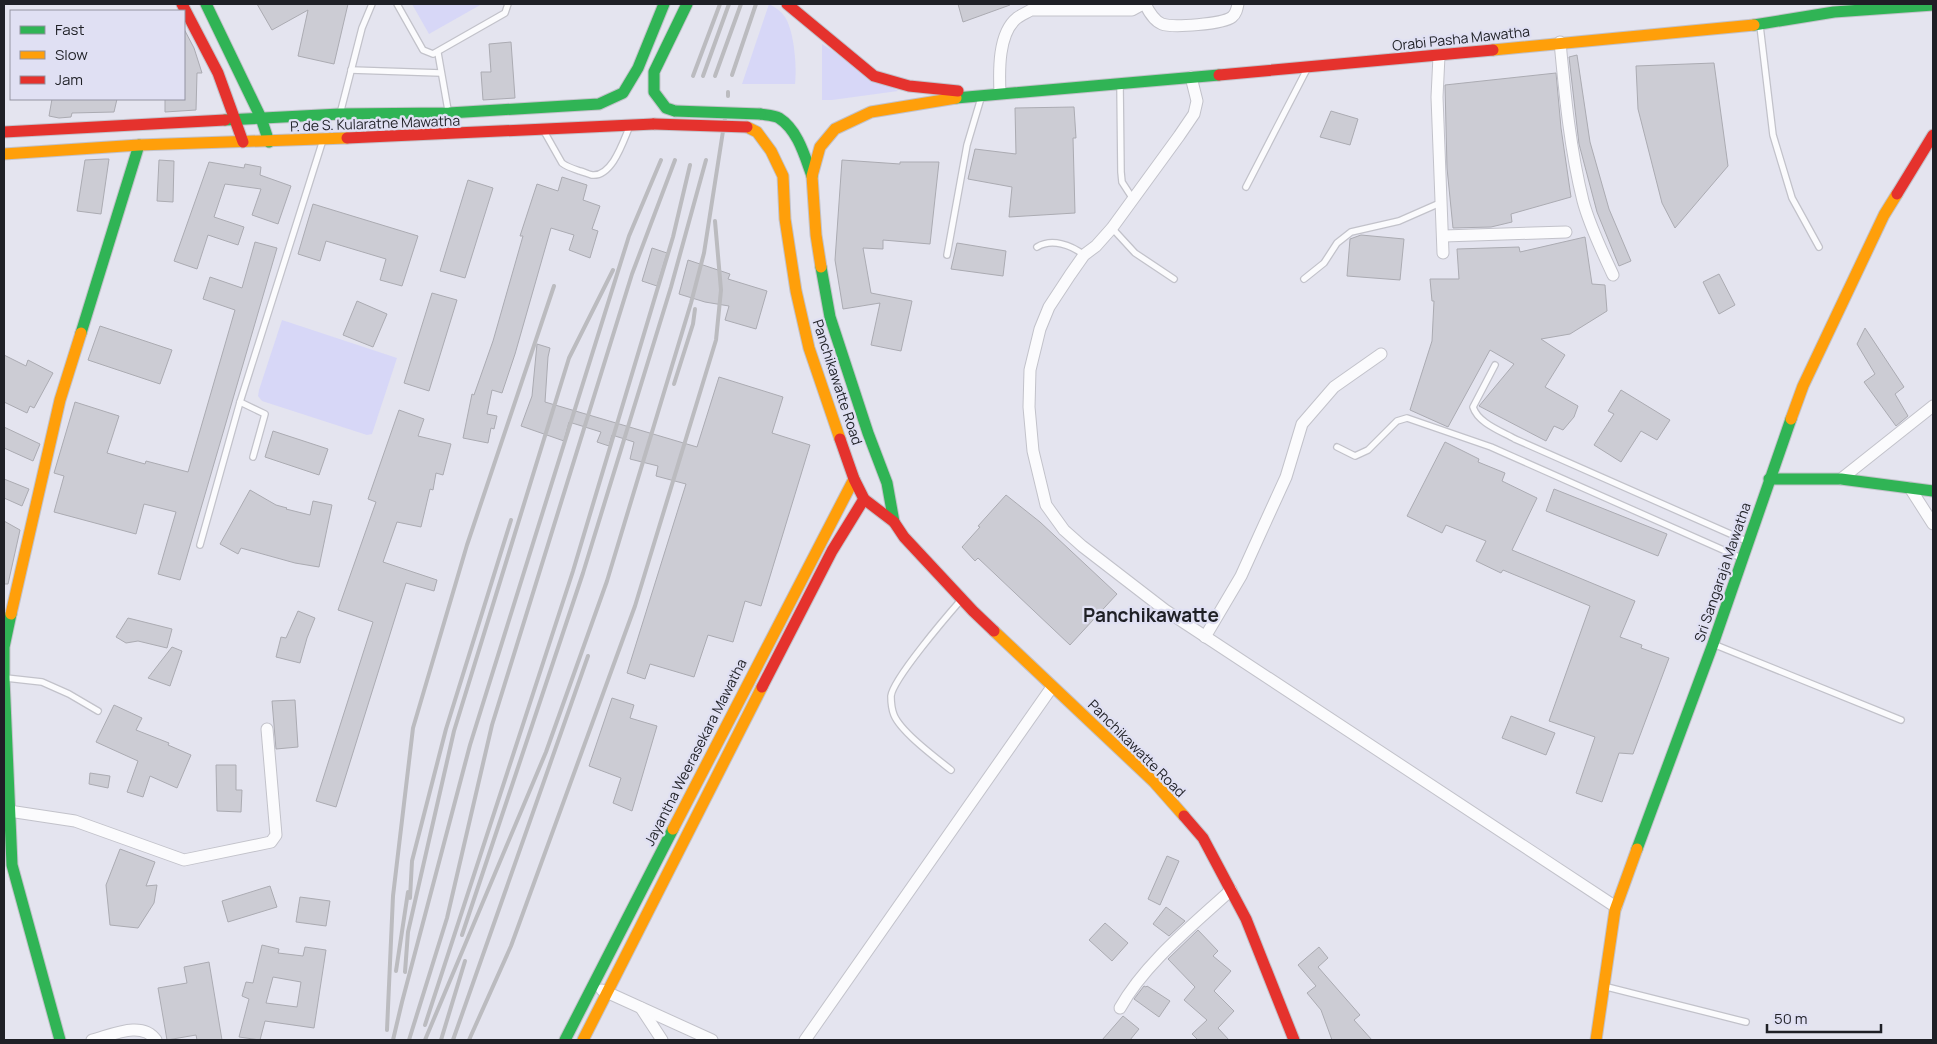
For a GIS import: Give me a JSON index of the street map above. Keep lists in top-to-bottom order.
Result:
{
  "streets": {
    "main road": [
      "Orabi Pasha Mawatha",
      "P. de S. Kularatne Mawatha",
      "Panchikawatte Road",
      "Sri Sangaraja Mawatha",
      "Jayantha Weerasekara Mawatha"
    ]
  },
  "crossings": [
    ["Orabi Pasha Mawatha", "Panchikawatte Road"],
    ["P. de S. Kularatne Mawatha", "Panchikawatte Road"],
    ["Panchikawatte Road", "Jayantha Weerasekara Mawatha"]
  ],
  "districts": ["Panchikawatte"],
  "legend": ["Fast", "Slow", "Jam"],
  "scale_bar": "50 m"
}
